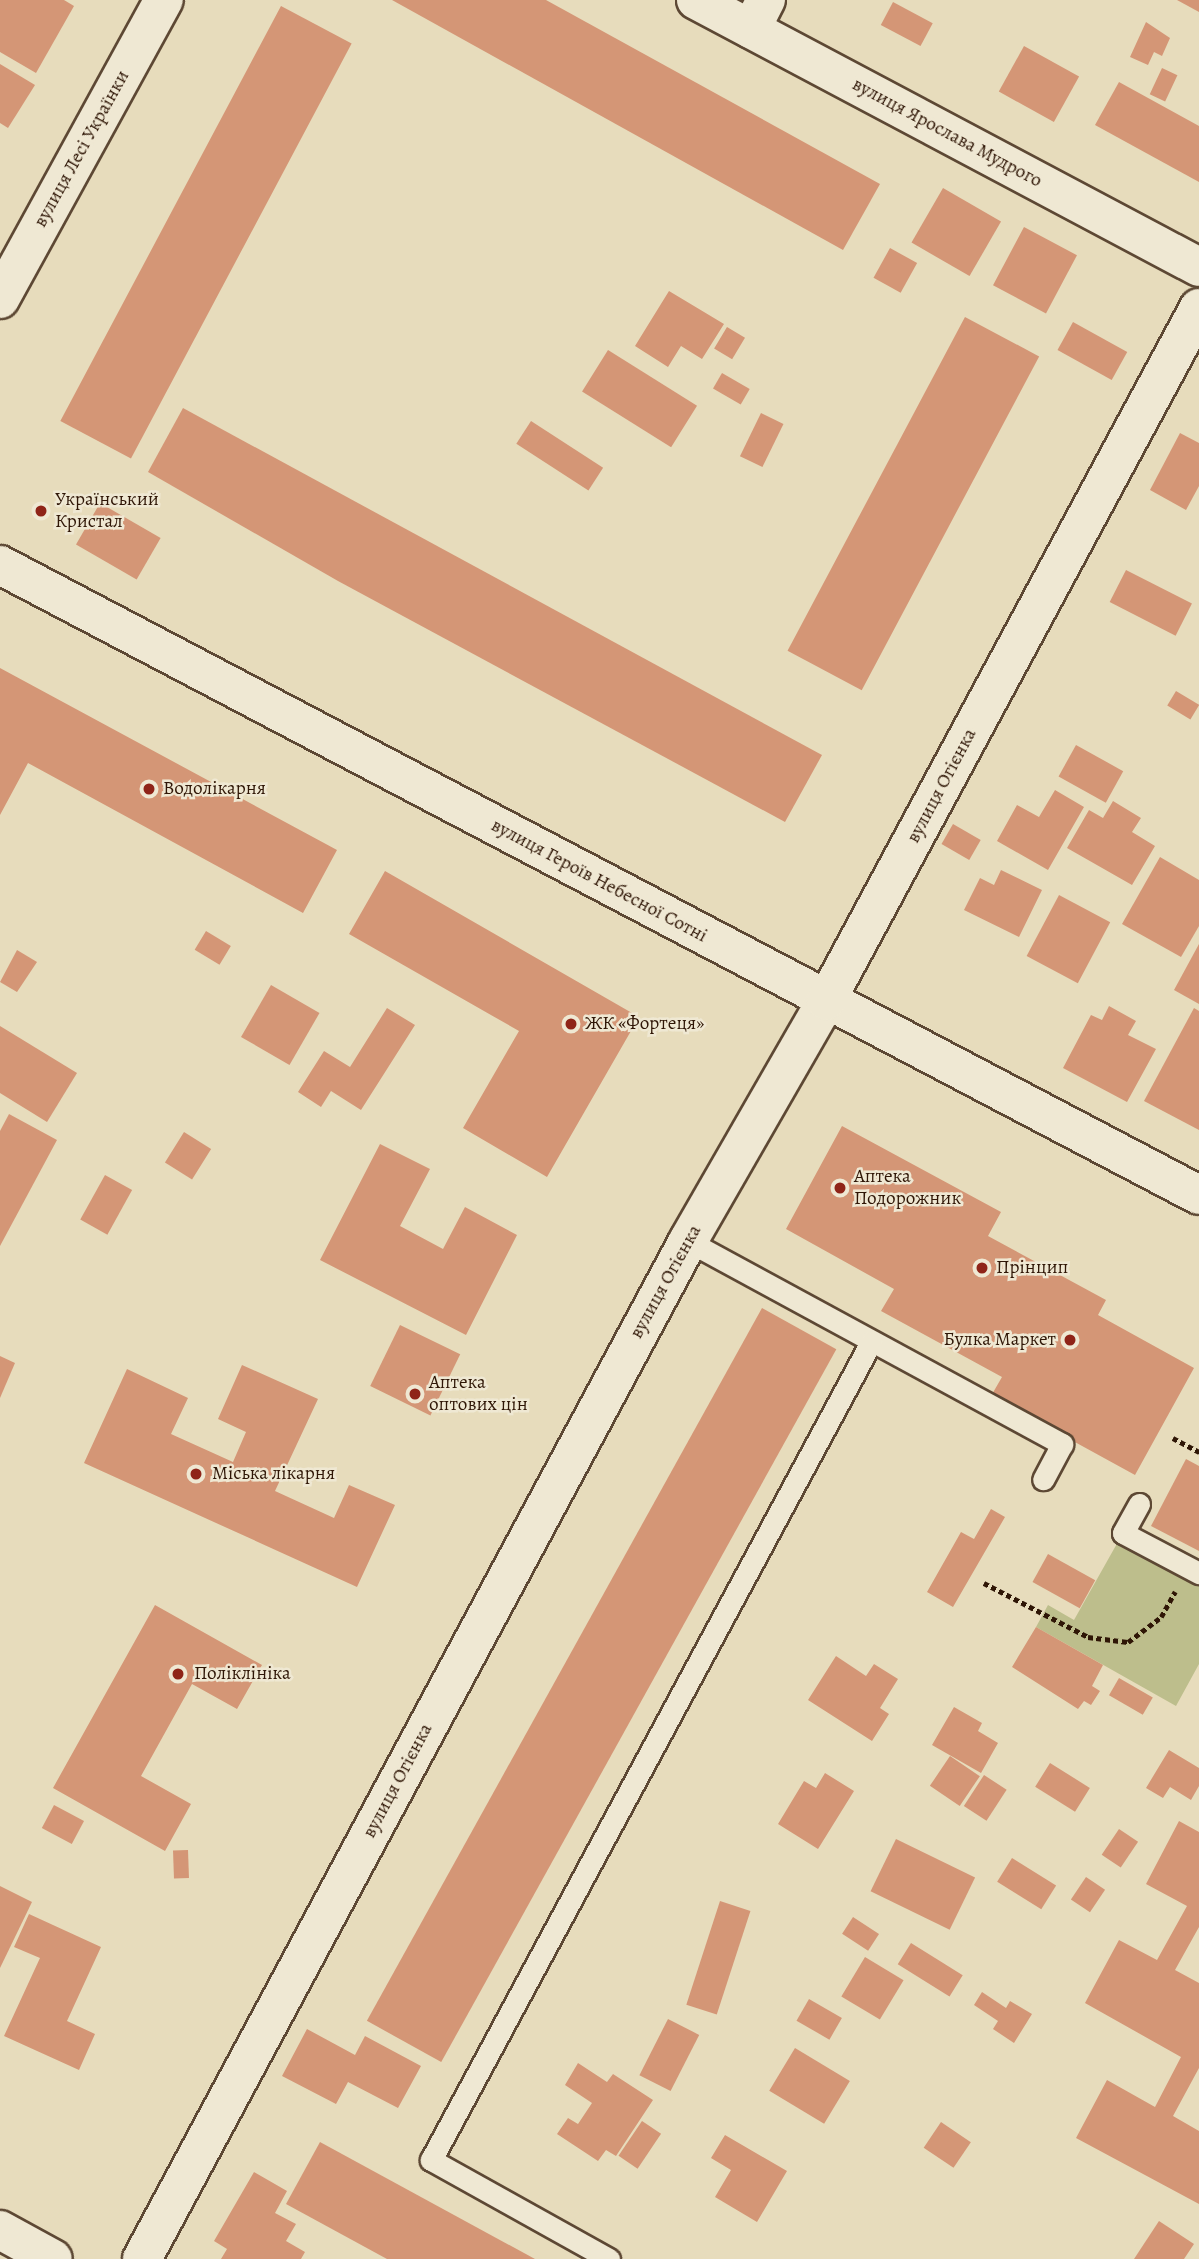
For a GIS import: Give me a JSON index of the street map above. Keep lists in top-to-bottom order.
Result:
{
  "streets": {
    "street": [
      "вулиця Ярослава Мудрого",
      "вулиця Лесі Українки",
      "вулиця Огієнка",
      "вулиця Героїв Небесної Сотні"
    ]
  },
  "crossings": [
    ["вулиця Огієнка", "вулиця Героїв Небесної Сотні"]
  ],
  "places": [
    "Український Кристал",
    "Водолікарня",
    "ЖК «Фортеця»",
    "Аптека Подорожник",
    "Прінцип",
    "Булка Маркет",
    "Аптека оптових цін",
    "Міська лікарня",
    "Поліклініка"
  ]
}
